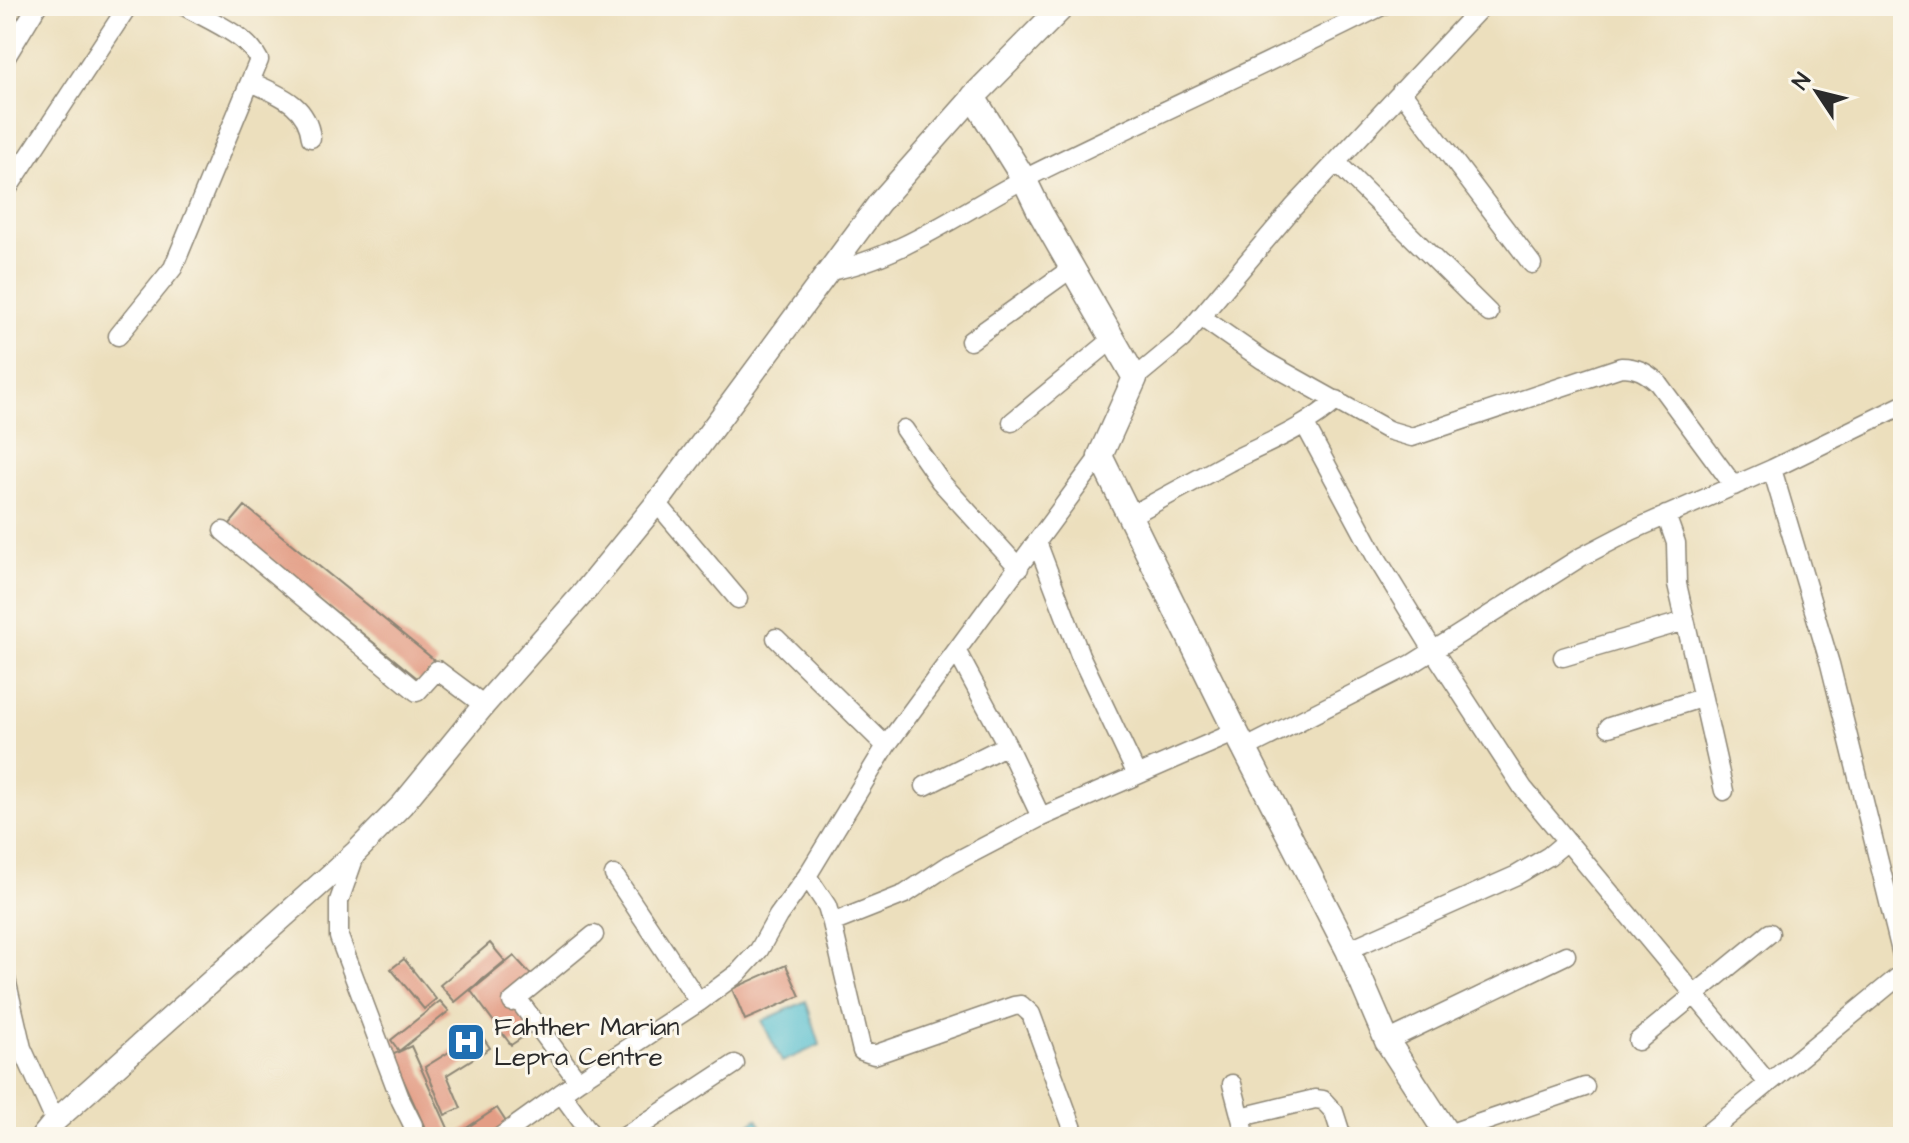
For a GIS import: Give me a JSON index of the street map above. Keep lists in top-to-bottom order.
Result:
{
  "places": {
    "hospital": ["Fahther Marian Lepra Centre"]
  },
  "north": "top left"
}
